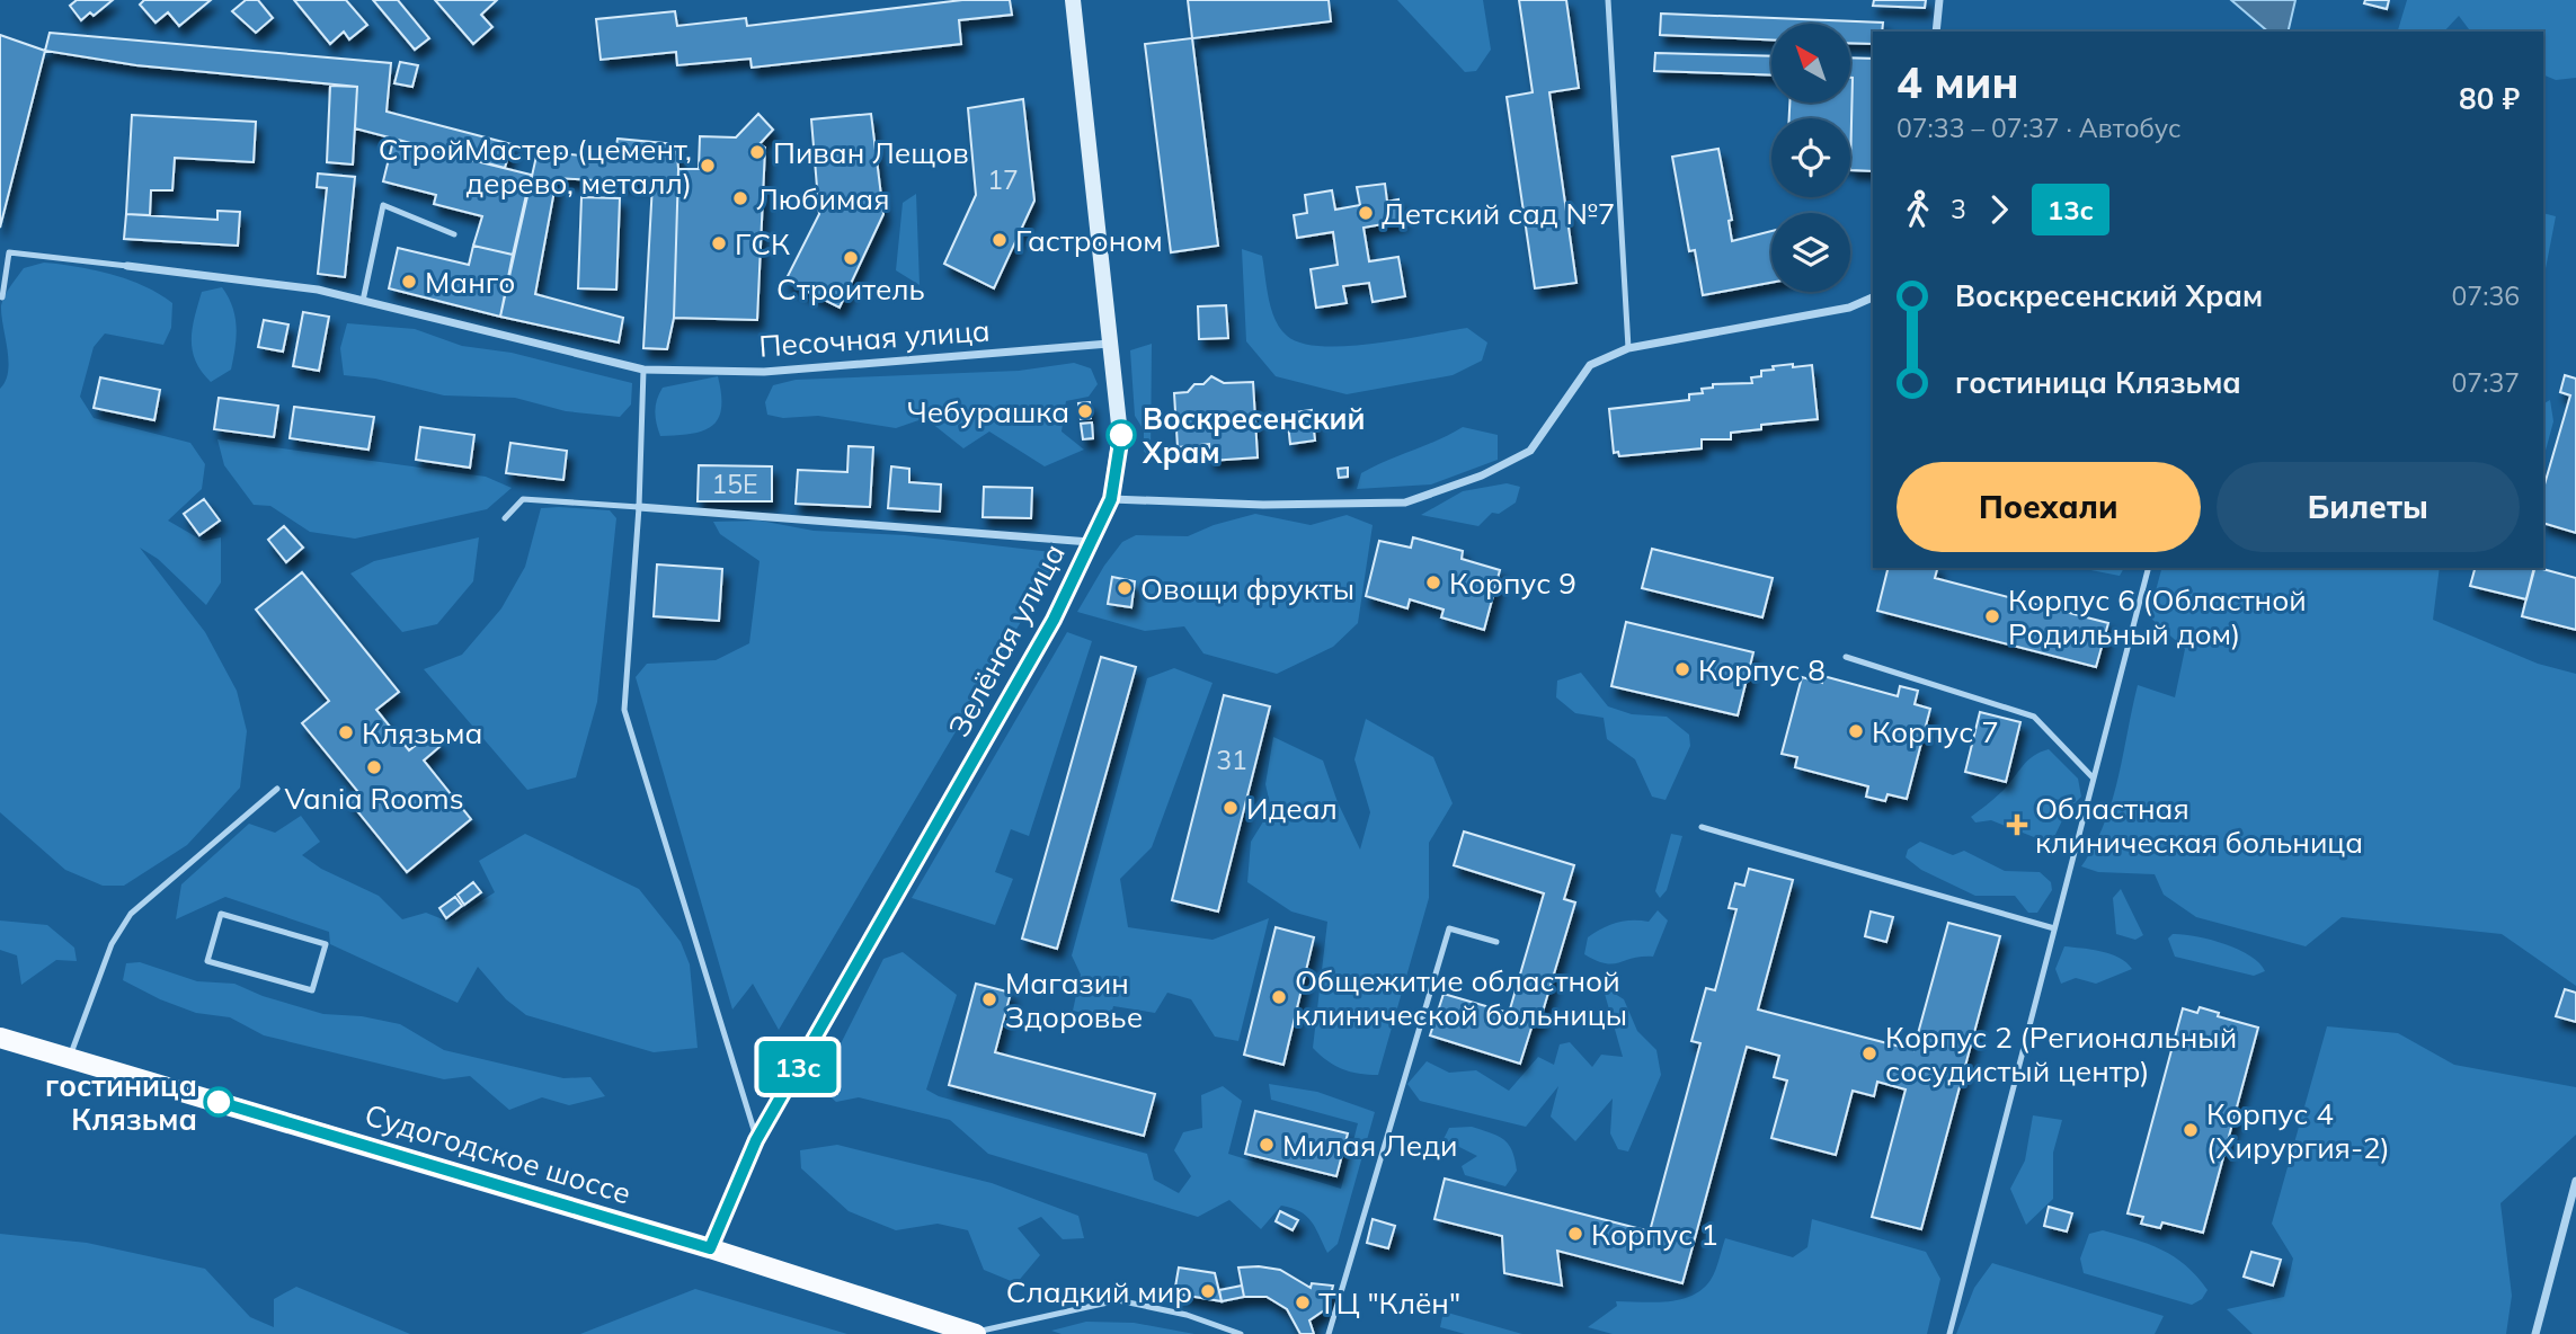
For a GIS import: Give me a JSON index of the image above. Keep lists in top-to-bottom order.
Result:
{
  "streets": {
    "main road": ["Судогодское шоссе"],
    "street": ["Песочная улица", "Зелёная улица"]
  },
  "crossings": [
    ["Песочная улица", "Зелёная улица"],
    ["Зелёная улица", "Судогодское шоссе"]
  ],
  "places": {
    "other": [
      "Пиван Лещов",
      "СтройМастер (цемент, дерево, металл)",
      "Любимая",
      "Детский сад №7",
      "Гастроном",
      "ГСК",
      "Строитель",
      "Манго",
      "Чебурашка",
      "Воскресенский Храм",
      "Корпус 9",
      "Овощи фрукты",
      "Корпус 6 (Областной Родильный дом)",
      "Корпус 8",
      "Корпус 7",
      "Клязьма",
      "Vania Rooms",
      "Идеал",
      "Общежитие областной клинической больницы",
      "Магазин Здоровье",
      "Корпус 2 (Региональный сосудистый центр)",
      "гостиница Клязьма",
      "Корпус 4 (Хирургия-2)",
      "Милая Леди",
      "Корпус 1",
      "Сладкий мир",
      "ТЦ \"Клён\""
    ],
    "health": ["Областная клиническая больница"]
  },
  "lines": ["bus line 13с"],
  "house_numbers": ["17", "15Е", "31"],
  "north": "top left",
  "page": {
    "on_map": "13с",
    "heading": ["4 мин", "07:33 – 07:37 · Автобус", "80 ₽"],
    "legs": ["3", "13с"],
    "list": [
      {
        "name": "Воскресенский Храм",
        "value": "07:36"
      },
      {
        "name": "гостиница Клязьма",
        "value": "07:37"
      }
    ],
    "buttons": ["Поехали", "Билеты"]
  }
}
